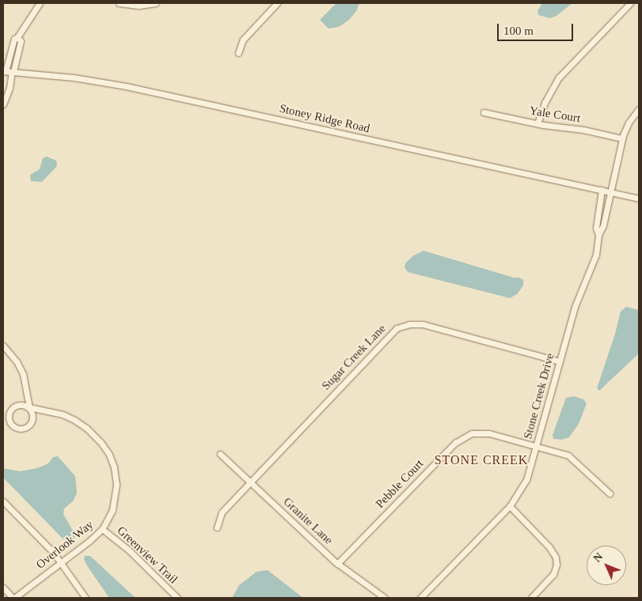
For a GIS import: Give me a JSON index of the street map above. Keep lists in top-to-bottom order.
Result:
{
  "streets": {
    "street": [
      "Yale Court",
      "Stoney Ridge Road",
      "Sugar Creek Lane",
      "Stone Creek Drive",
      "Pebble Court",
      "Granite Lane",
      "Overlook Way",
      "Greenview Trail"
    ]
  },
  "crossings": [
    ["Yale Court", "Stone Creek Drive"],
    ["Stoney Ridge Road", "Stone Creek Drive"],
    ["Sugar Creek Lane", "Stone Creek Drive"],
    ["Sugar Creek Lane", "Granite Lane"],
    ["Stone Creek Drive", "Pebble Court"],
    ["Pebble Court", "Granite Lane"],
    ["Overlook Way", "Greenview Trail"]
  ],
  "districts": ["STONE CREEK"],
  "scale_bar": "100 m",
  "north": "top left"
}
